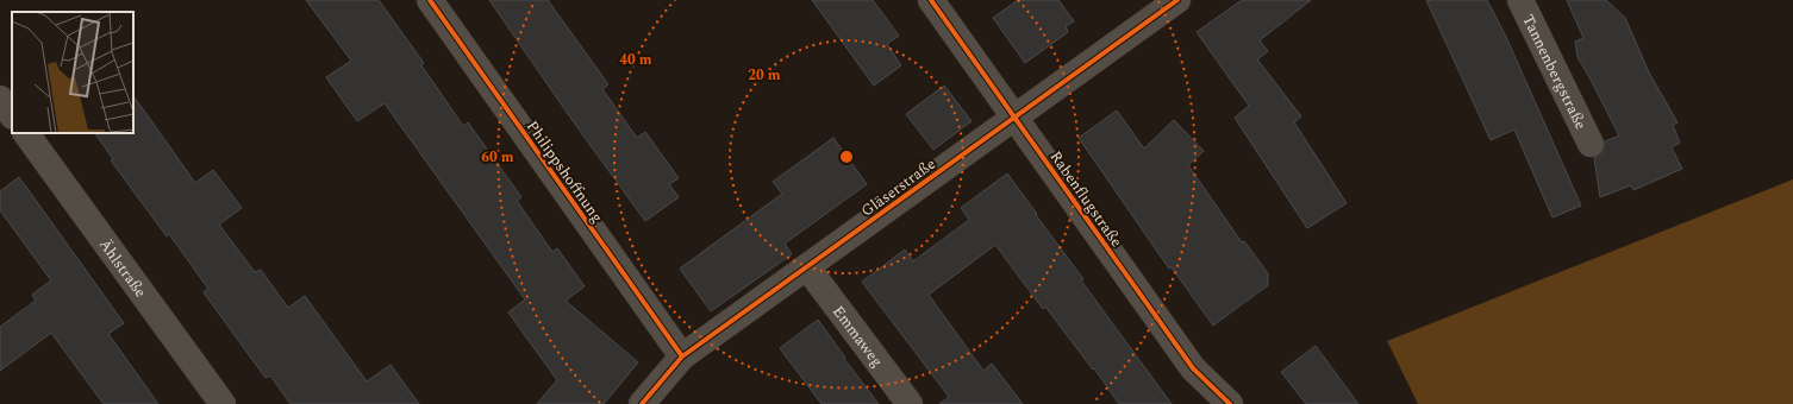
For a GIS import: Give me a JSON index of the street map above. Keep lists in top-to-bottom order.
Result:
{
  "streets": {
    "street": [
      "Tannenbergstraße",
      "Philippshoffnung",
      "Gläserstraße",
      "Rabenflugstraße",
      "Ählstraße",
      "Emmaweg"
    ]
  },
  "crossings": [
    ["Philippshoffnung", "Gläserstraße"],
    ["Gläserstraße", "Rabenflugstraße"],
    ["Gläserstraße", "Emmaweg"]
  ],
  "rings": ["40 m", "20 m", "60 m"]
}
